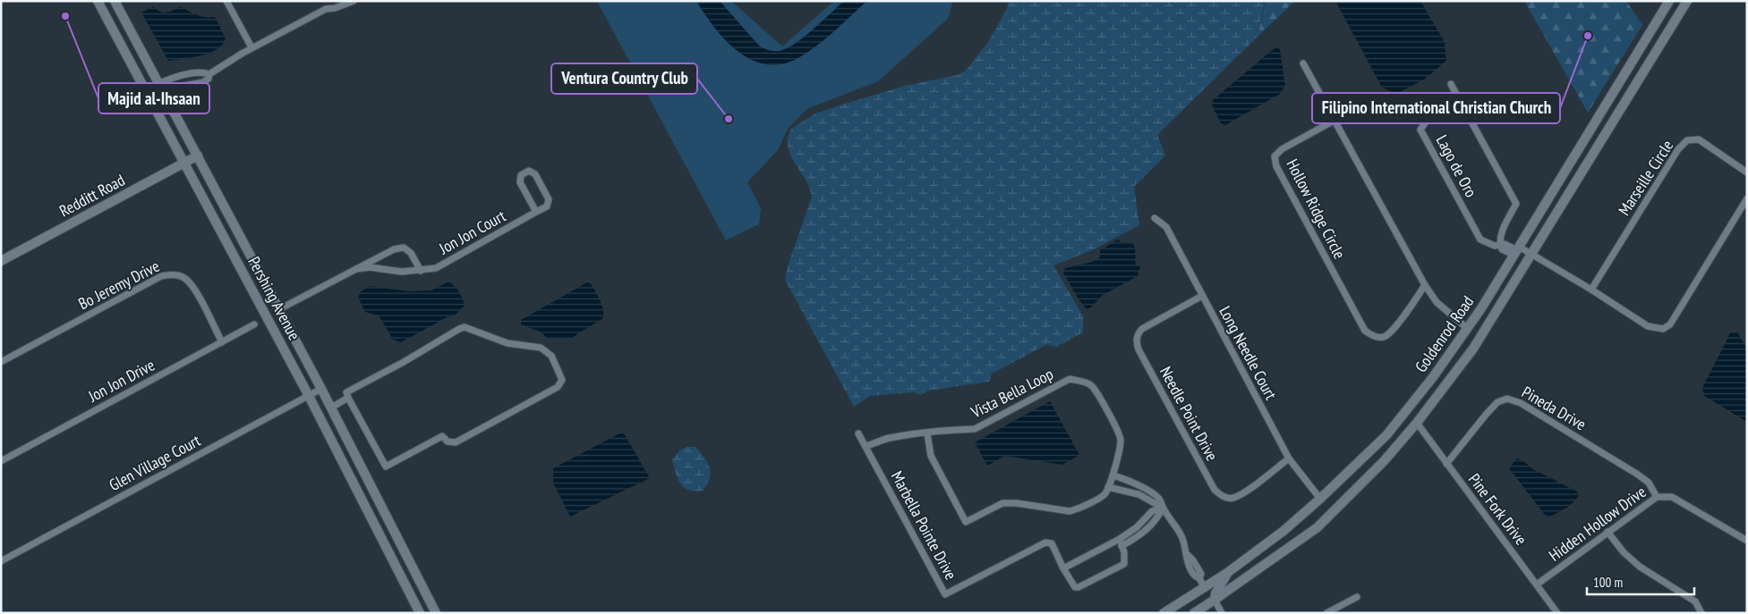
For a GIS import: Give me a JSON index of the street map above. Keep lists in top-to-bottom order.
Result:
{
  "streets": {
    "main road": ["Redditt Road", "Pershing Avenue", "Goldenrod Road"],
    "street": [
      "Lago de Oro",
      "Marseille Circle",
      "Hollow Ridge Circle",
      "Jon Jon Court",
      "Bo Jeremy Drive",
      "Long Needle Court",
      "Jon Jon Drive",
      "Vista Bella Loop",
      "Pineda Drive",
      "Needle Point Drive",
      "Glen Village Court",
      "Pine Fork Drive",
      "Hidden Hollow Drive",
      "Marbella Pointe Drive"
    ]
  },
  "crossings": [
    ["Lago de Oro", "Goldenrod Road"],
    ["Redditt Road", "Pershing Avenue"],
    ["Jon Jon Court", "Pershing Avenue"],
    ["Bo Jeremy Drive", "Jon Jon Drive"],
    ["Pershing Avenue", "Glen Village Court"],
    ["Goldenrod Road", "Long Needle Court"],
    ["Goldenrod Road", "Pine Fork Drive"],
    ["Long Needle Court", "Needle Point Drive"],
    ["Vista Bella Loop", "Marbella Pointe Drive"],
    ["Pineda Drive", "Pine Fork Drive"],
    ["Pineda Drive", "Hidden Hollow Drive"],
    ["Pine Fork Drive", "Hidden Hollow Drive"]
  ],
  "places": ["Majid al-Ihsaan", "Filipino International Christian Church", "Ventura Country Club"],
  "scale_bar": "100 m"
}
